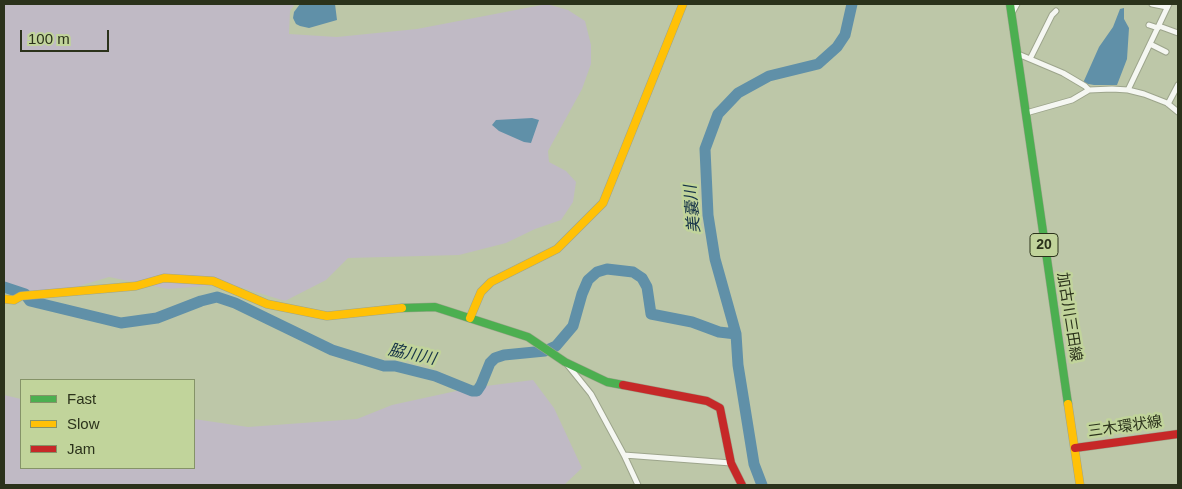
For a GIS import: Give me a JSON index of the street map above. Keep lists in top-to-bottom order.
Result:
{
  "streets": {
    "street": ["20", "加古川三田線", "三木環状線"]
  },
  "crossings": [
    ["加古川三田線", "三木環状線"]
  ],
  "water": ["美嚢川", "脇川川"],
  "legend": ["Fast", "Slow", "Jam"],
  "scale_bar": "100 m"
}
